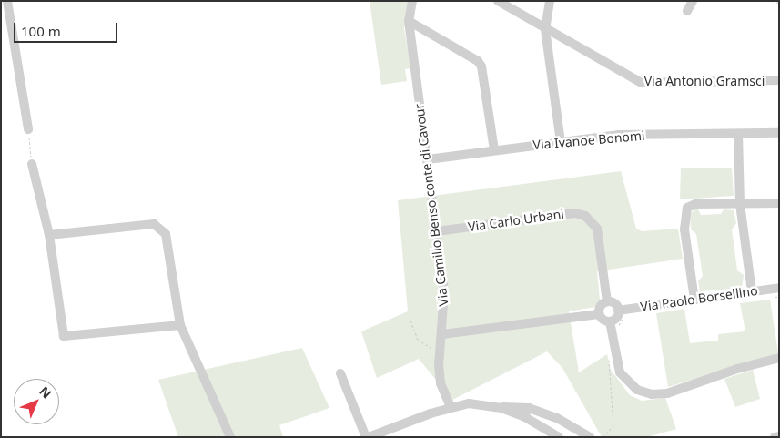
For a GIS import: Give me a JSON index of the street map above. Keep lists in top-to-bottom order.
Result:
{
  "streets": {
    "street": [
      "Via Antonio Gramsci",
      "Via Ivanoe Bonomi",
      "Via Camillo Benso conte di Cavour",
      "Via Carlo Urbani",
      "Via Paolo Borsellino"
    ]
  },
  "crossings": [
    ["Via Ivanoe Bonomi", "Via Camillo Benso conte di Cavour"],
    ["Via Camillo Benso conte di Cavour", "Via Carlo Urbani"],
    ["Via Carlo Urbani", "Via Paolo Borsellino"]
  ],
  "scale_bar": "100 m",
  "north": "top right"
}
